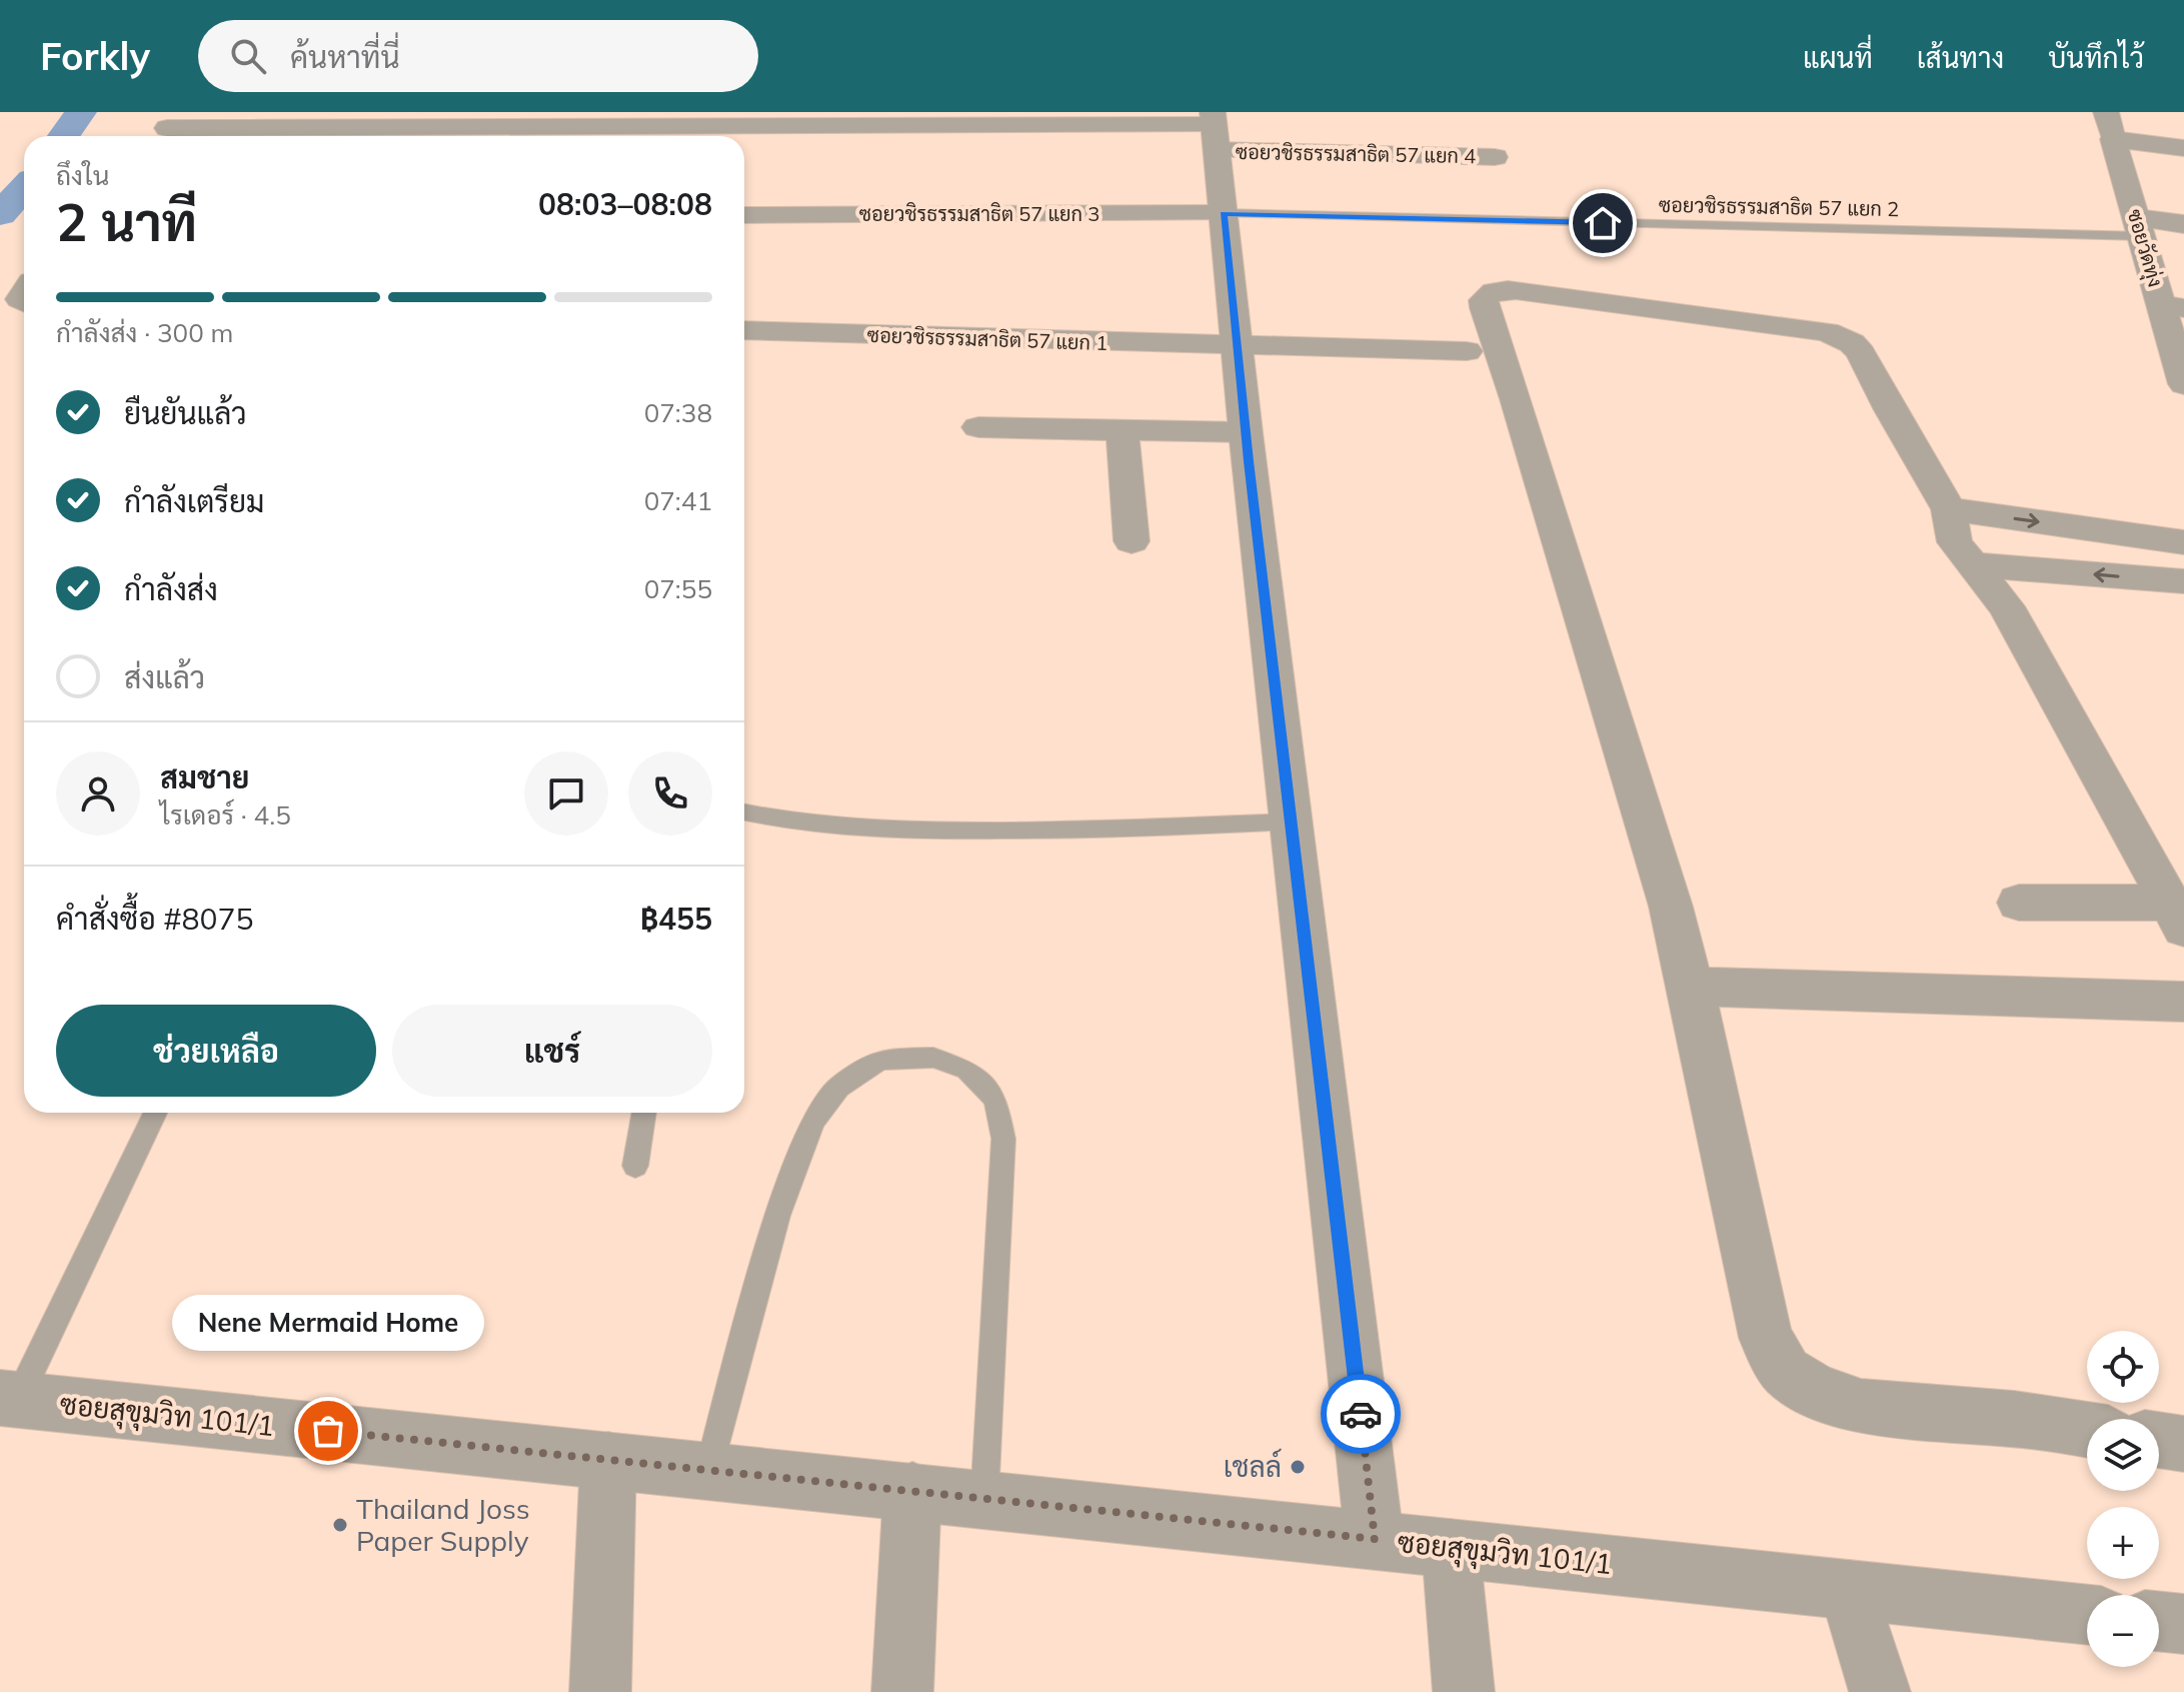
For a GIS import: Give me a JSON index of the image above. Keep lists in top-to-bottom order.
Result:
{
  "streets": {
    "street": [
      "ซอยวชิรธรรมสาธิต 57 แยก 4",
      "ซอยวชิรธรรมสาธิต 57 แยก 3",
      "ซอยวัดทุ่ง",
      "ซอยวชิรธรรมสาธิต 57 แยก 1",
      "ซอยสุขุมวิท 101/1"
    ],
    "lane": ["ซอยวชิรธรรมสาธิต 57 แยก 2"]
  },
  "crossings": [
    ["ซอยวชิรธรรมสาธิต 57 แยก 2", "ซอยวชิรธรรมสาธิต 57 แยก 3"],
    ["ซอยวชิรธรรมสาธิต 57 แยก 2", "ซอยวัดทุ่ง"]
  ],
  "places": ["Nene Mermaid Home", "เชลล์", "Thailand Joss Paper Supply"],
  "page": {
    "header": "Forkly",
    "search": "ค้นหาที่นี่",
    "nav": ["แผนที่", "เส้นทาง", "บันทึกไว้"],
    "heading": ["2 นาที", "ถึงใน", "08:03–08:08"],
    "panel": [
      "สมชาย",
      "ไรเดอร์ · 4.5",
      "คำสั่งซื้อ #8075",
      "฿455"
    ],
    "bar": "กำลังส่ง · 300 m",
    "list": [
      ["ยืนยันแล้ว", "07:38"],
      ["กำลังเตรียม", "07:41"],
      ["กำลังส่ง", "07:55"],
      "ส่งแล้ว"
    ],
    "buttons": ["ช่วยเหลือ", "แชร์"],
    "bubble": "Nene Mermaid Home",
    "map_buttons": ["+", "−"]
  }
}
